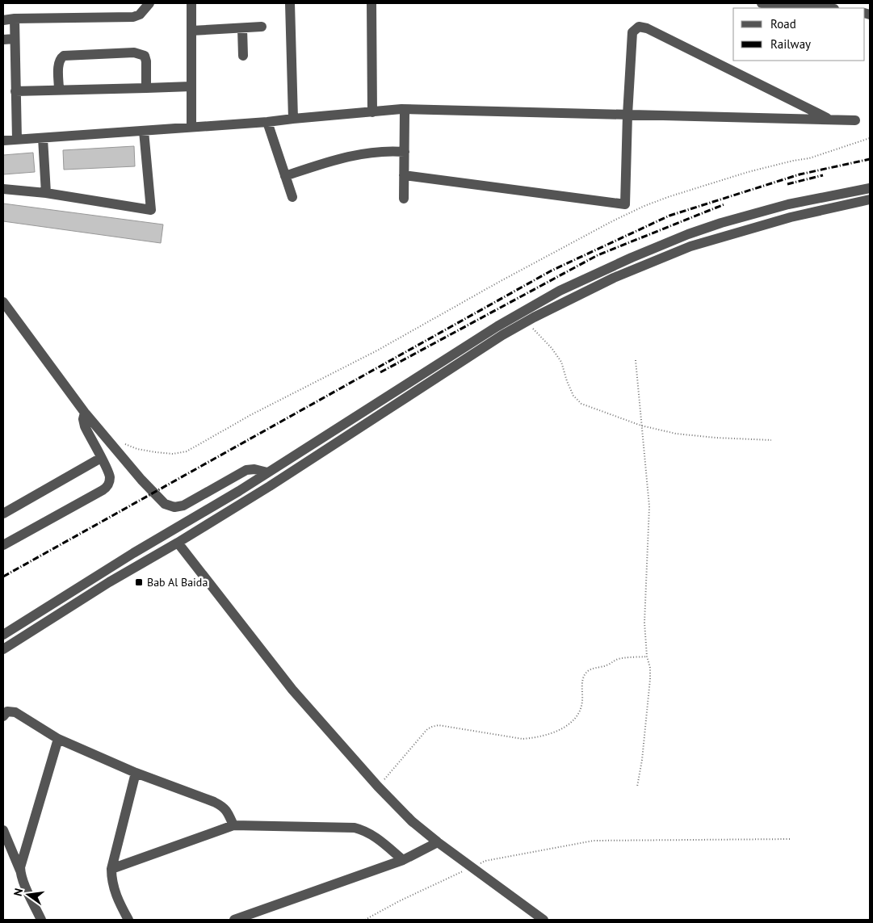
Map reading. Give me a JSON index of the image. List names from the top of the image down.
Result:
{
  "places": {
    "transit": ["Bab Al Baida"]
  },
  "legend": ["Road", "Railway"],
  "north": "left"
}
